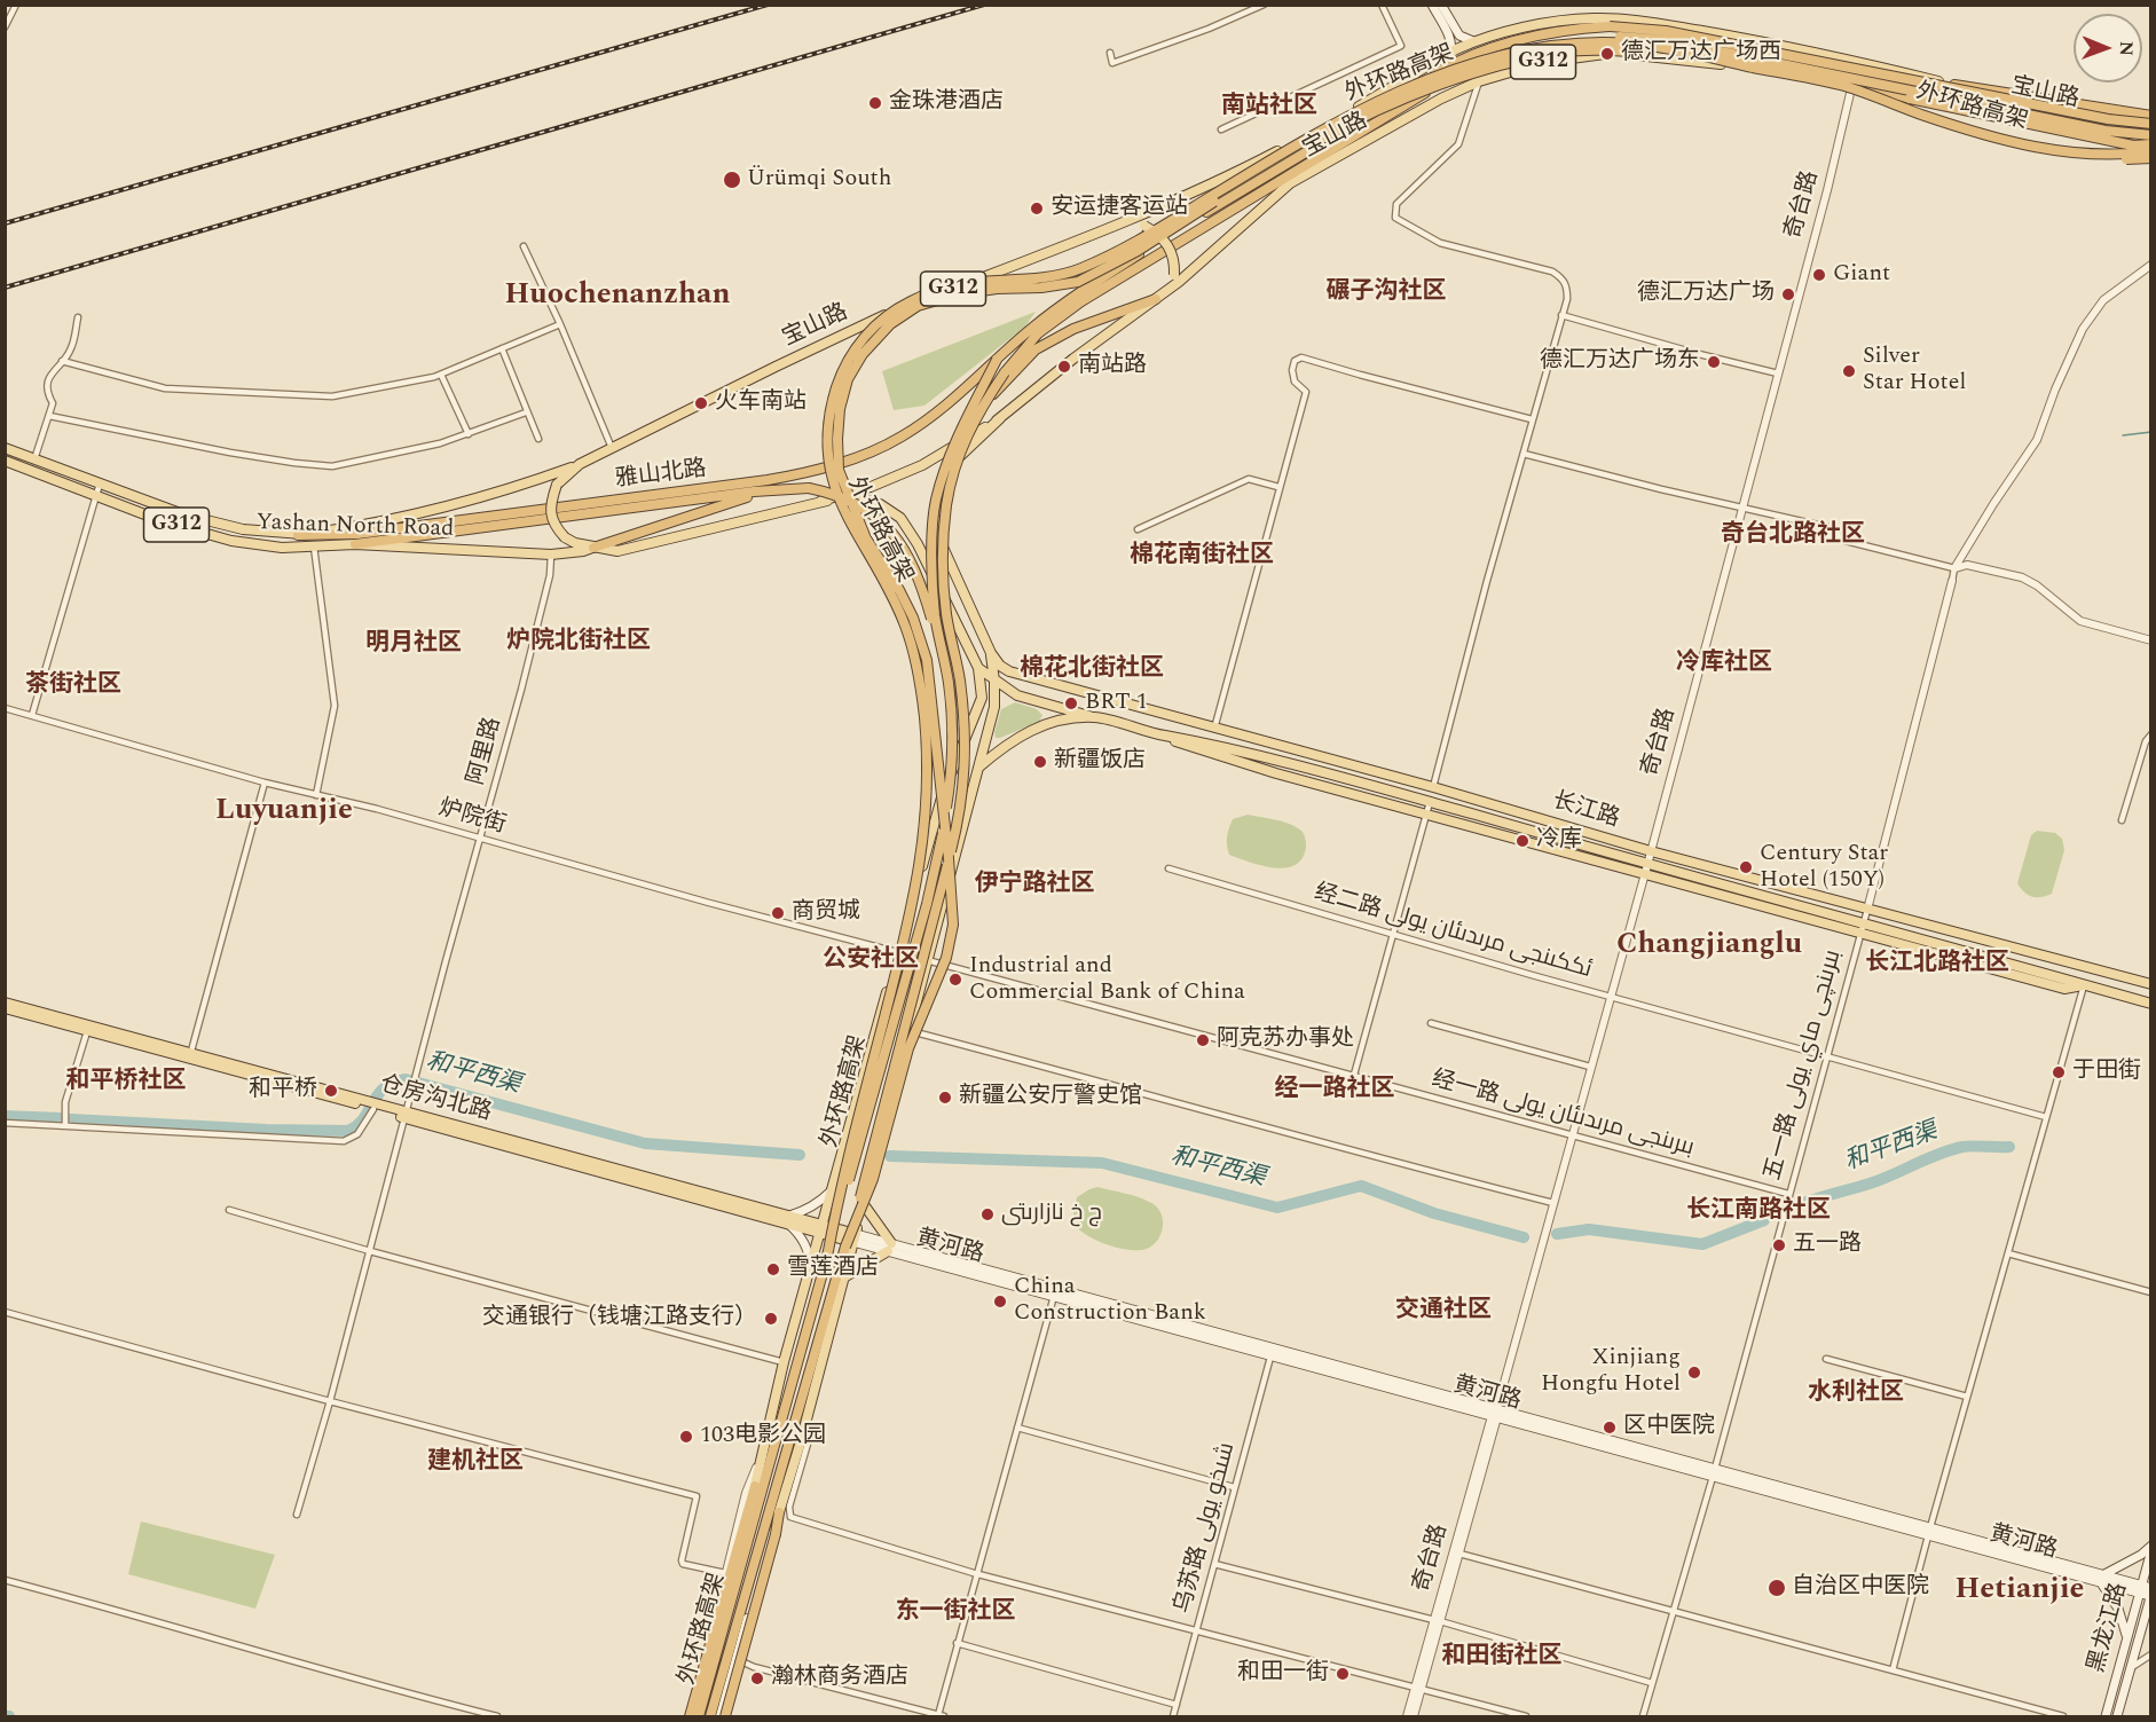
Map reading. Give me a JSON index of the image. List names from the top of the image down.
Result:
{
  "streets": {
    "highway": ["外环路高架", "雅山北路"],
    "main road": [
      "G312",
      "宝山路",
      "Yashan North Road",
      "长江路",
      "仓房沟北路",
      "黄河路",
      "黑龙江路"
    ],
    "street": [
      "奇台路",
      "阿里路",
      "炉院街",
      "经二路 ئككىنجى مرىدىئان يولى",
      "五一路 بىرىنچى ماي يولى",
      "经一路 بىرىنجى مرىدىئان يولى",
      "乌苏路 شىخو يولى"
    ]
  },
  "crossings": [
    ["G312", "宝山路"],
    ["G312", "Yashan North Road"],
    ["外环路高架", "宝山路"],
    ["外环路高架", "仓房沟北路"],
    ["外环路高架", "黄河路"],
    ["宝山路", "奇台路"],
    ["奇台路", "长江路"],
    ["奇台路", "经二路 ئككىنجى مرىدىئان يولى"],
    ["奇台路", "经一路 بىرىنجى مرىدىئان يولى"],
    ["奇台路", "黄河路"],
    ["雅山北路", "Yashan North Road"],
    ["Yashan North Road", "阿里路"],
    ["阿里路", "炉院街"],
    ["阿里路", "仓房沟北路"],
    ["长江路", "五一路 بىرىنچى ماي يولى"],
    ["炉院街", "经一路 بىرىنجى مرىدىئان يولى"],
    ["经二路 ئككىنجى مرىدىئان يولى", "五一路 بىرىنچى ماي يولى"],
    ["五一路 بىرىنچى ماي يولى", "经一路 بىرىنجى مرىدىئان يولى"],
    ["五一路 بىرىنچى ماي يولى", "黄河路"],
    ["仓房沟北路", "黄河路"],
    ["黄河路", "乌苏路 شىخو يولى"],
    ["黄河路", "黑龙江路"]
  ],
  "districts": [
    "南站社区",
    "碾子沟社区",
    "Huochenanzhan",
    "奇台北路社区",
    "棉花南街社区",
    "炉院北街社区",
    "明月社区",
    "冷库社区",
    "棉花北街社区",
    "茶街社区",
    "Luyuanjie",
    "伊宁路社区",
    "Changjianglu",
    "公安社区",
    "长江北路社区",
    "和平桥社区",
    "经一路社区",
    "长江南路社区",
    "交通社区",
    "水利社区",
    "建机社区",
    "Hetianjie",
    "东一街社区",
    "和田街社区"
  ],
  "water": ["和平西渠"],
  "places": [
    "德汇万达广场西",
    "金珠港酒店",
    "Ürümqi South",
    "安运捷客运站",
    "Giant",
    "德汇万达广场",
    "德汇万达广场东",
    "南站路",
    "Silver Star Hotel",
    "火车南站",
    "BRT 1",
    "新疆饭店",
    "冷库",
    "Century Star Hotel (150Y)",
    "商贸城",
    "Industrial and Commercial Bank of China",
    "阿克苏办事处",
    "于田街",
    "和平桥",
    "新疆公安厅警史馆",
    "ج خ نازارىتى",
    "五一路",
    "雪莲酒店",
    "China Construction Bank",
    "交通银行（钱塘江路支行）",
    "Xinjiang Hongfu Hotel",
    "区中医院",
    "103电影公园",
    "自治区中医院",
    "和田一街",
    "瀚林商务酒店"
  ],
  "north": "right"
}
